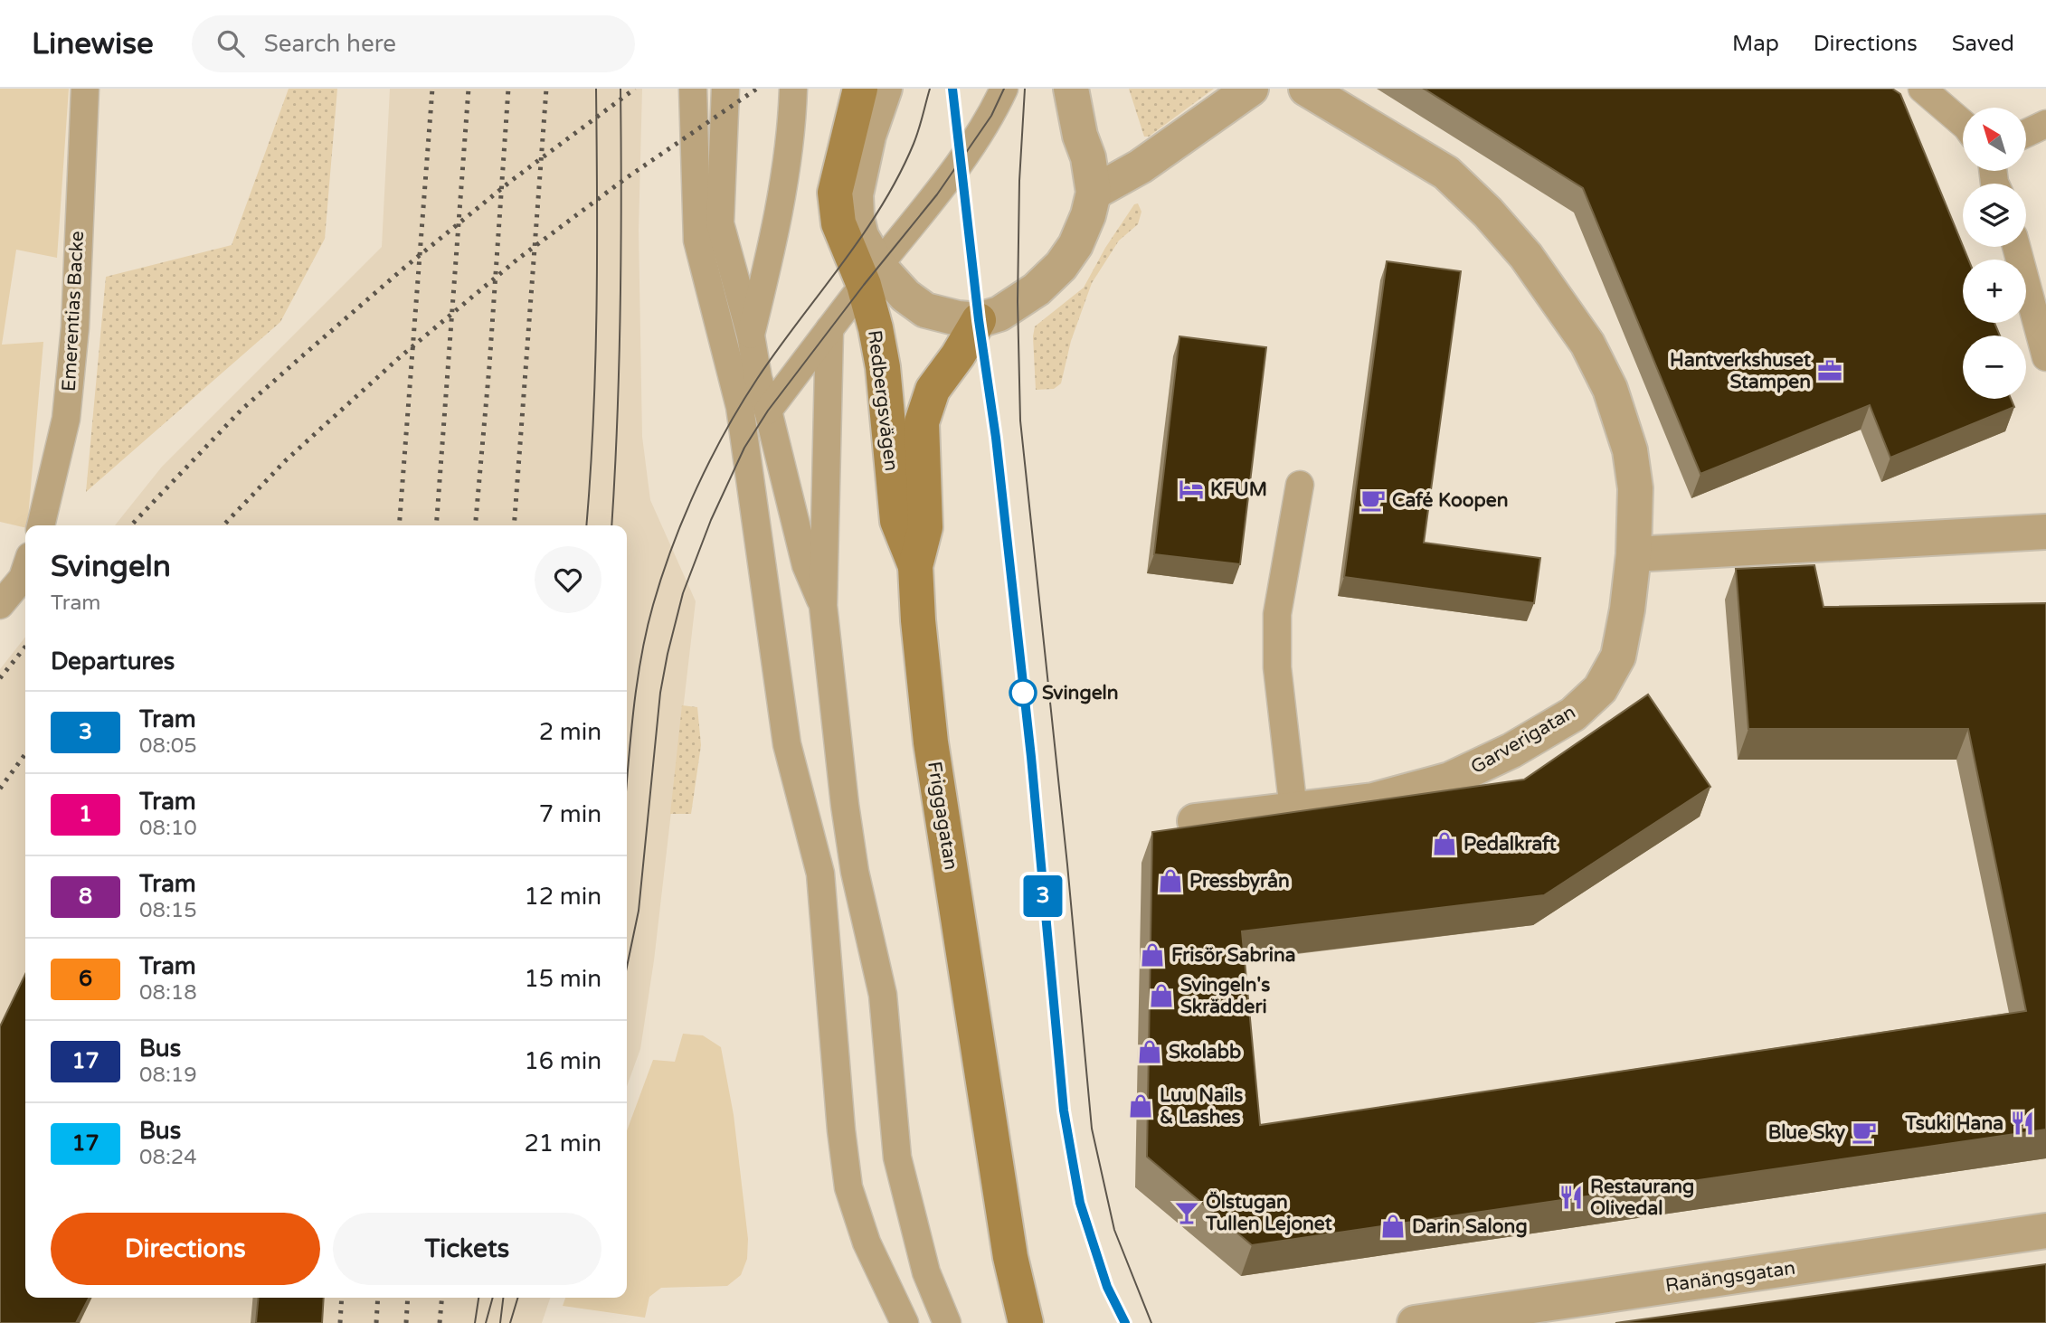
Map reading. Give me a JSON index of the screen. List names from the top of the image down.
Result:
{
  "streets": {
    "main road": ["Redbergsvägen", "Friggagatan"],
    "street": ["Garverigatan", "Ranängsgatan"],
    "lane": ["Emerentias Backe"]
  },
  "crossings": [
    ["Redbergsvägen", "Friggagatan"]
  ],
  "places": {
    "office": ["Hantverkshuset Stampen"],
    "hotel": ["KFUM"],
    "cafe": ["Café Koopen", "Blue Sky"],
    "other": ["Svingeln"],
    "shop": [
      "Pedalkraft",
      "Pressbyrån",
      "Frisör Sabrina",
      "Svingeln's Skrädderi",
      "Skolabb",
      "Luu Nails & Lashes",
      "Darin Salong"
    ],
    "restaurant": ["Tsuki Hana", "Restaurang Olivedal"],
    "bar": ["Ölstugan Tullen Lejonet"]
  },
  "lines": ["tram line 3"],
  "north": "top left",
  "page": {
    "header": "Linewise",
    "search": "Search here",
    "nav": ["Map", "Directions", "Saved"],
    "on_map": "3",
    "map_buttons": ["+", "−"],
    "heading": [
      ["Svingeln", "Tram"],
      "Departures"
    ],
    "list": [
      {
        "mark": "3",
        "name": "Tram",
        "note": "08:05",
        "value": "2 min"
      },
      {
        "mark": "1",
        "name": "Tram",
        "note": "08:10",
        "value": "7 min"
      },
      {
        "mark": "8",
        "name": "Tram",
        "note": "08:15",
        "value": "12 min"
      },
      {
        "mark": "6",
        "name": "Tram",
        "note": "08:18",
        "value": "15 min"
      },
      {
        "mark": "17",
        "name": "Bus",
        "note": "08:19",
        "value": "16 min"
      },
      {
        "mark": "17",
        "name": "Bus",
        "note": "08:24",
        "value": "21 min"
      }
    ],
    "buttons": ["Directions", "Tickets"]
  }
}
